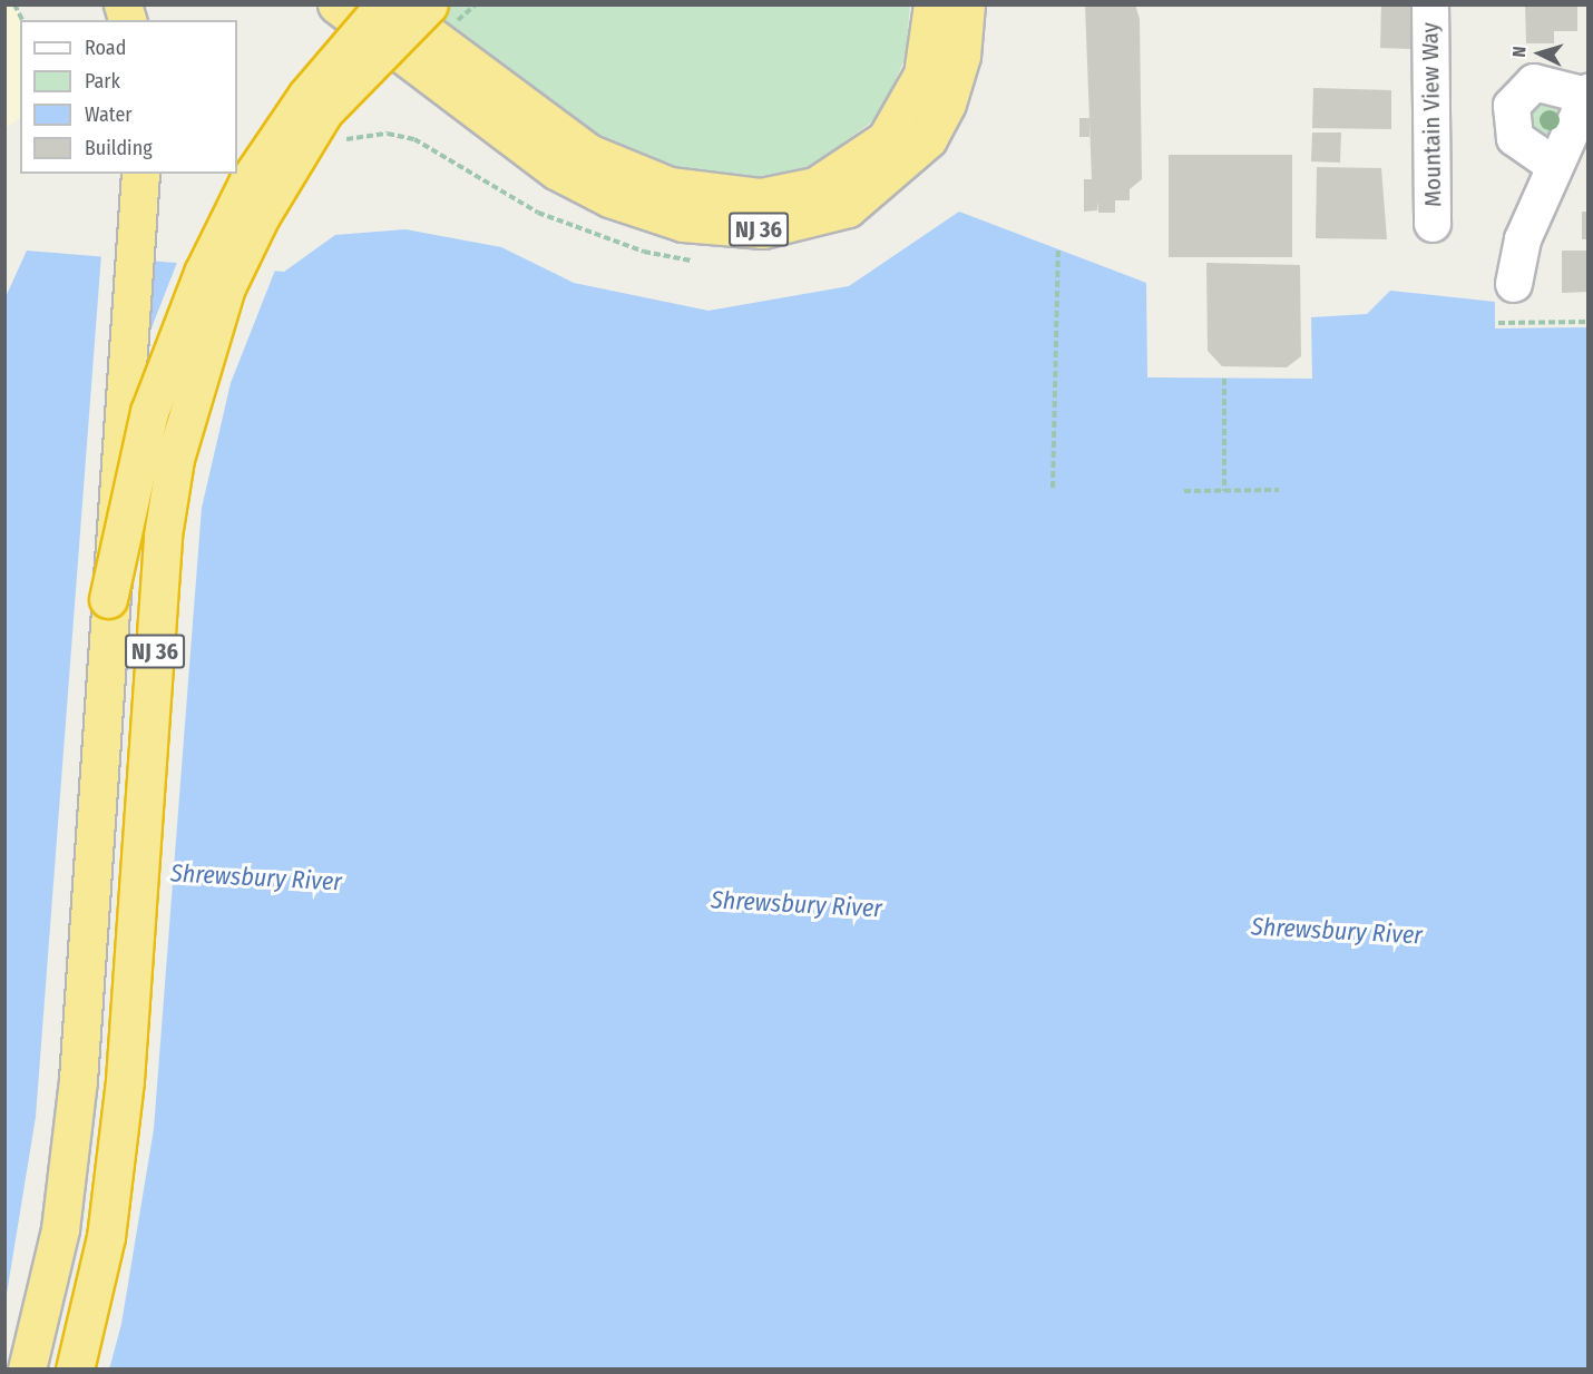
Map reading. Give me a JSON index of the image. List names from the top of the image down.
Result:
{
  "streets": {
    "highway": ["NJ 36"],
    "street": ["Mountain View Way"]
  },
  "water": ["Shrewsbury River"],
  "legend": [
    "Road",
    "Park",
    "Water",
    "Building"
  ],
  "north": "left"
}
